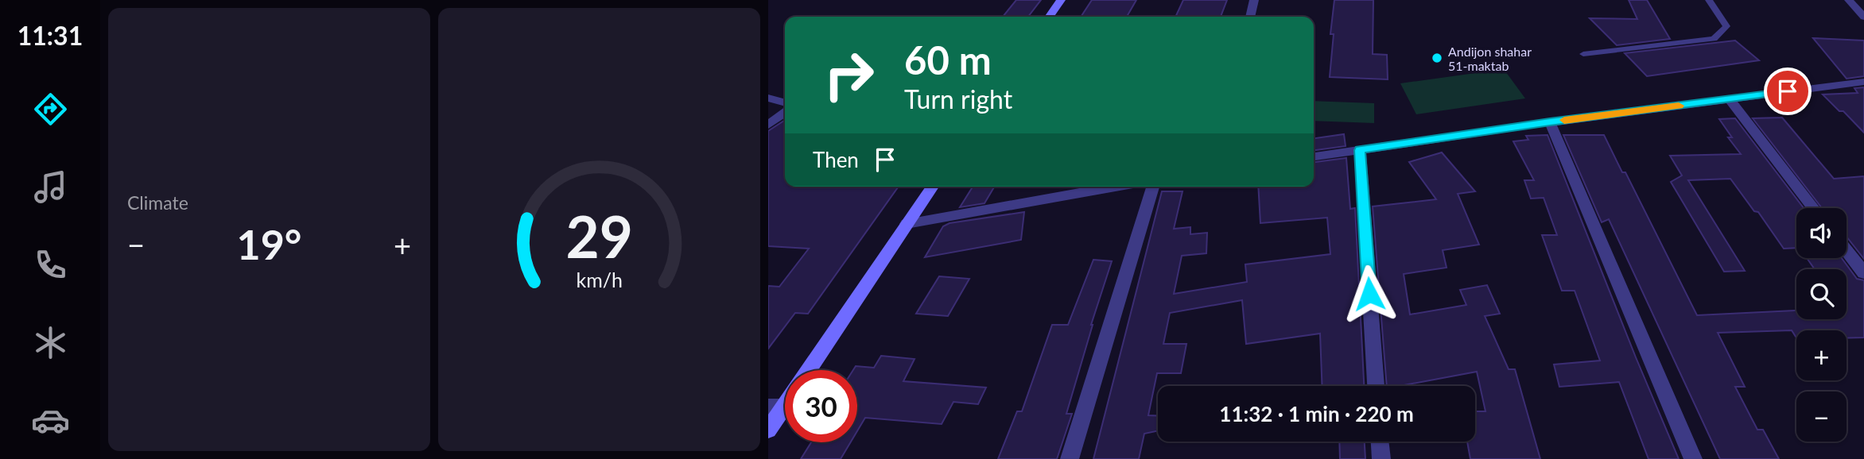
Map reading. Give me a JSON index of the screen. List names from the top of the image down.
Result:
{
  "places": ["Andijon shahar 51-maktab"],
  "page": {
    "tabs": "11:31",
    "tile": "Climate",
    "turn": ["60 m", "Turn right"],
    "then": "Then",
    "map_buttons": ["+", "−"],
    "heat": ["−", "19°", "+"],
    "limit": "30",
    "trip": "11:32 · 1 min · 220 m",
    "gauge": ["29", "km/h"]
  }
}
